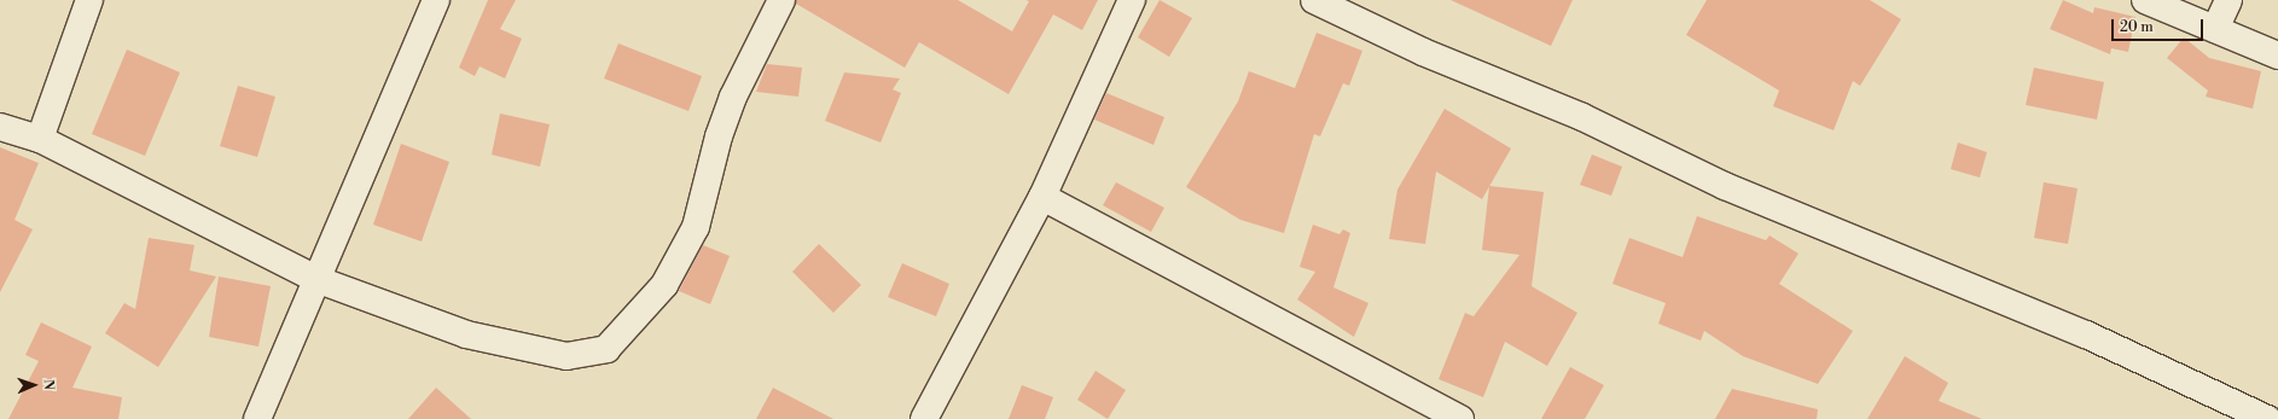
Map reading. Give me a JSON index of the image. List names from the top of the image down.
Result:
{
  "scale_bar": "20 m",
  "north": "right"
}
